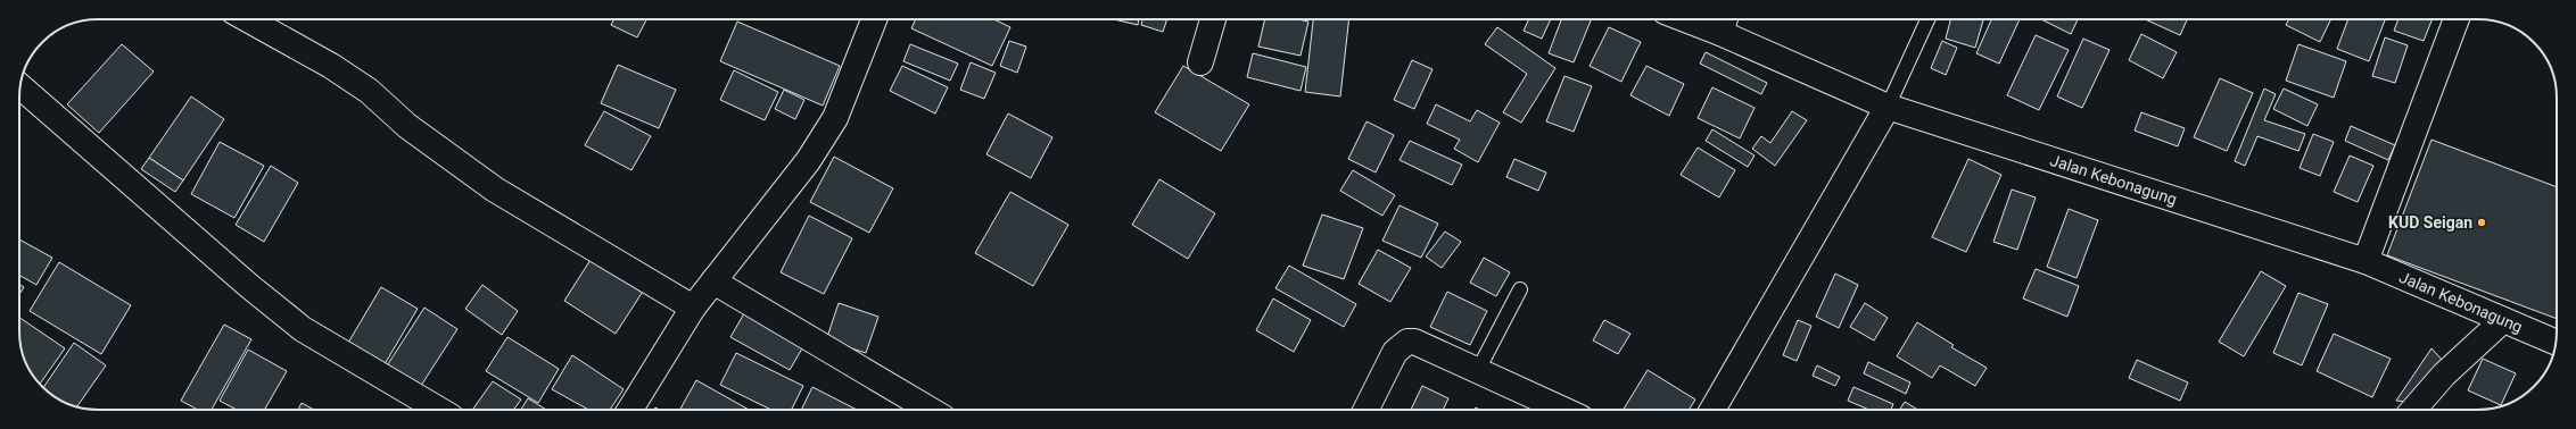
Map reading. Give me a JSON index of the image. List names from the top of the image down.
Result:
{
  "streets": {
    "street": ["Jalan Kebonagung"]
  },
  "places": ["KUD Seigan"]
}
